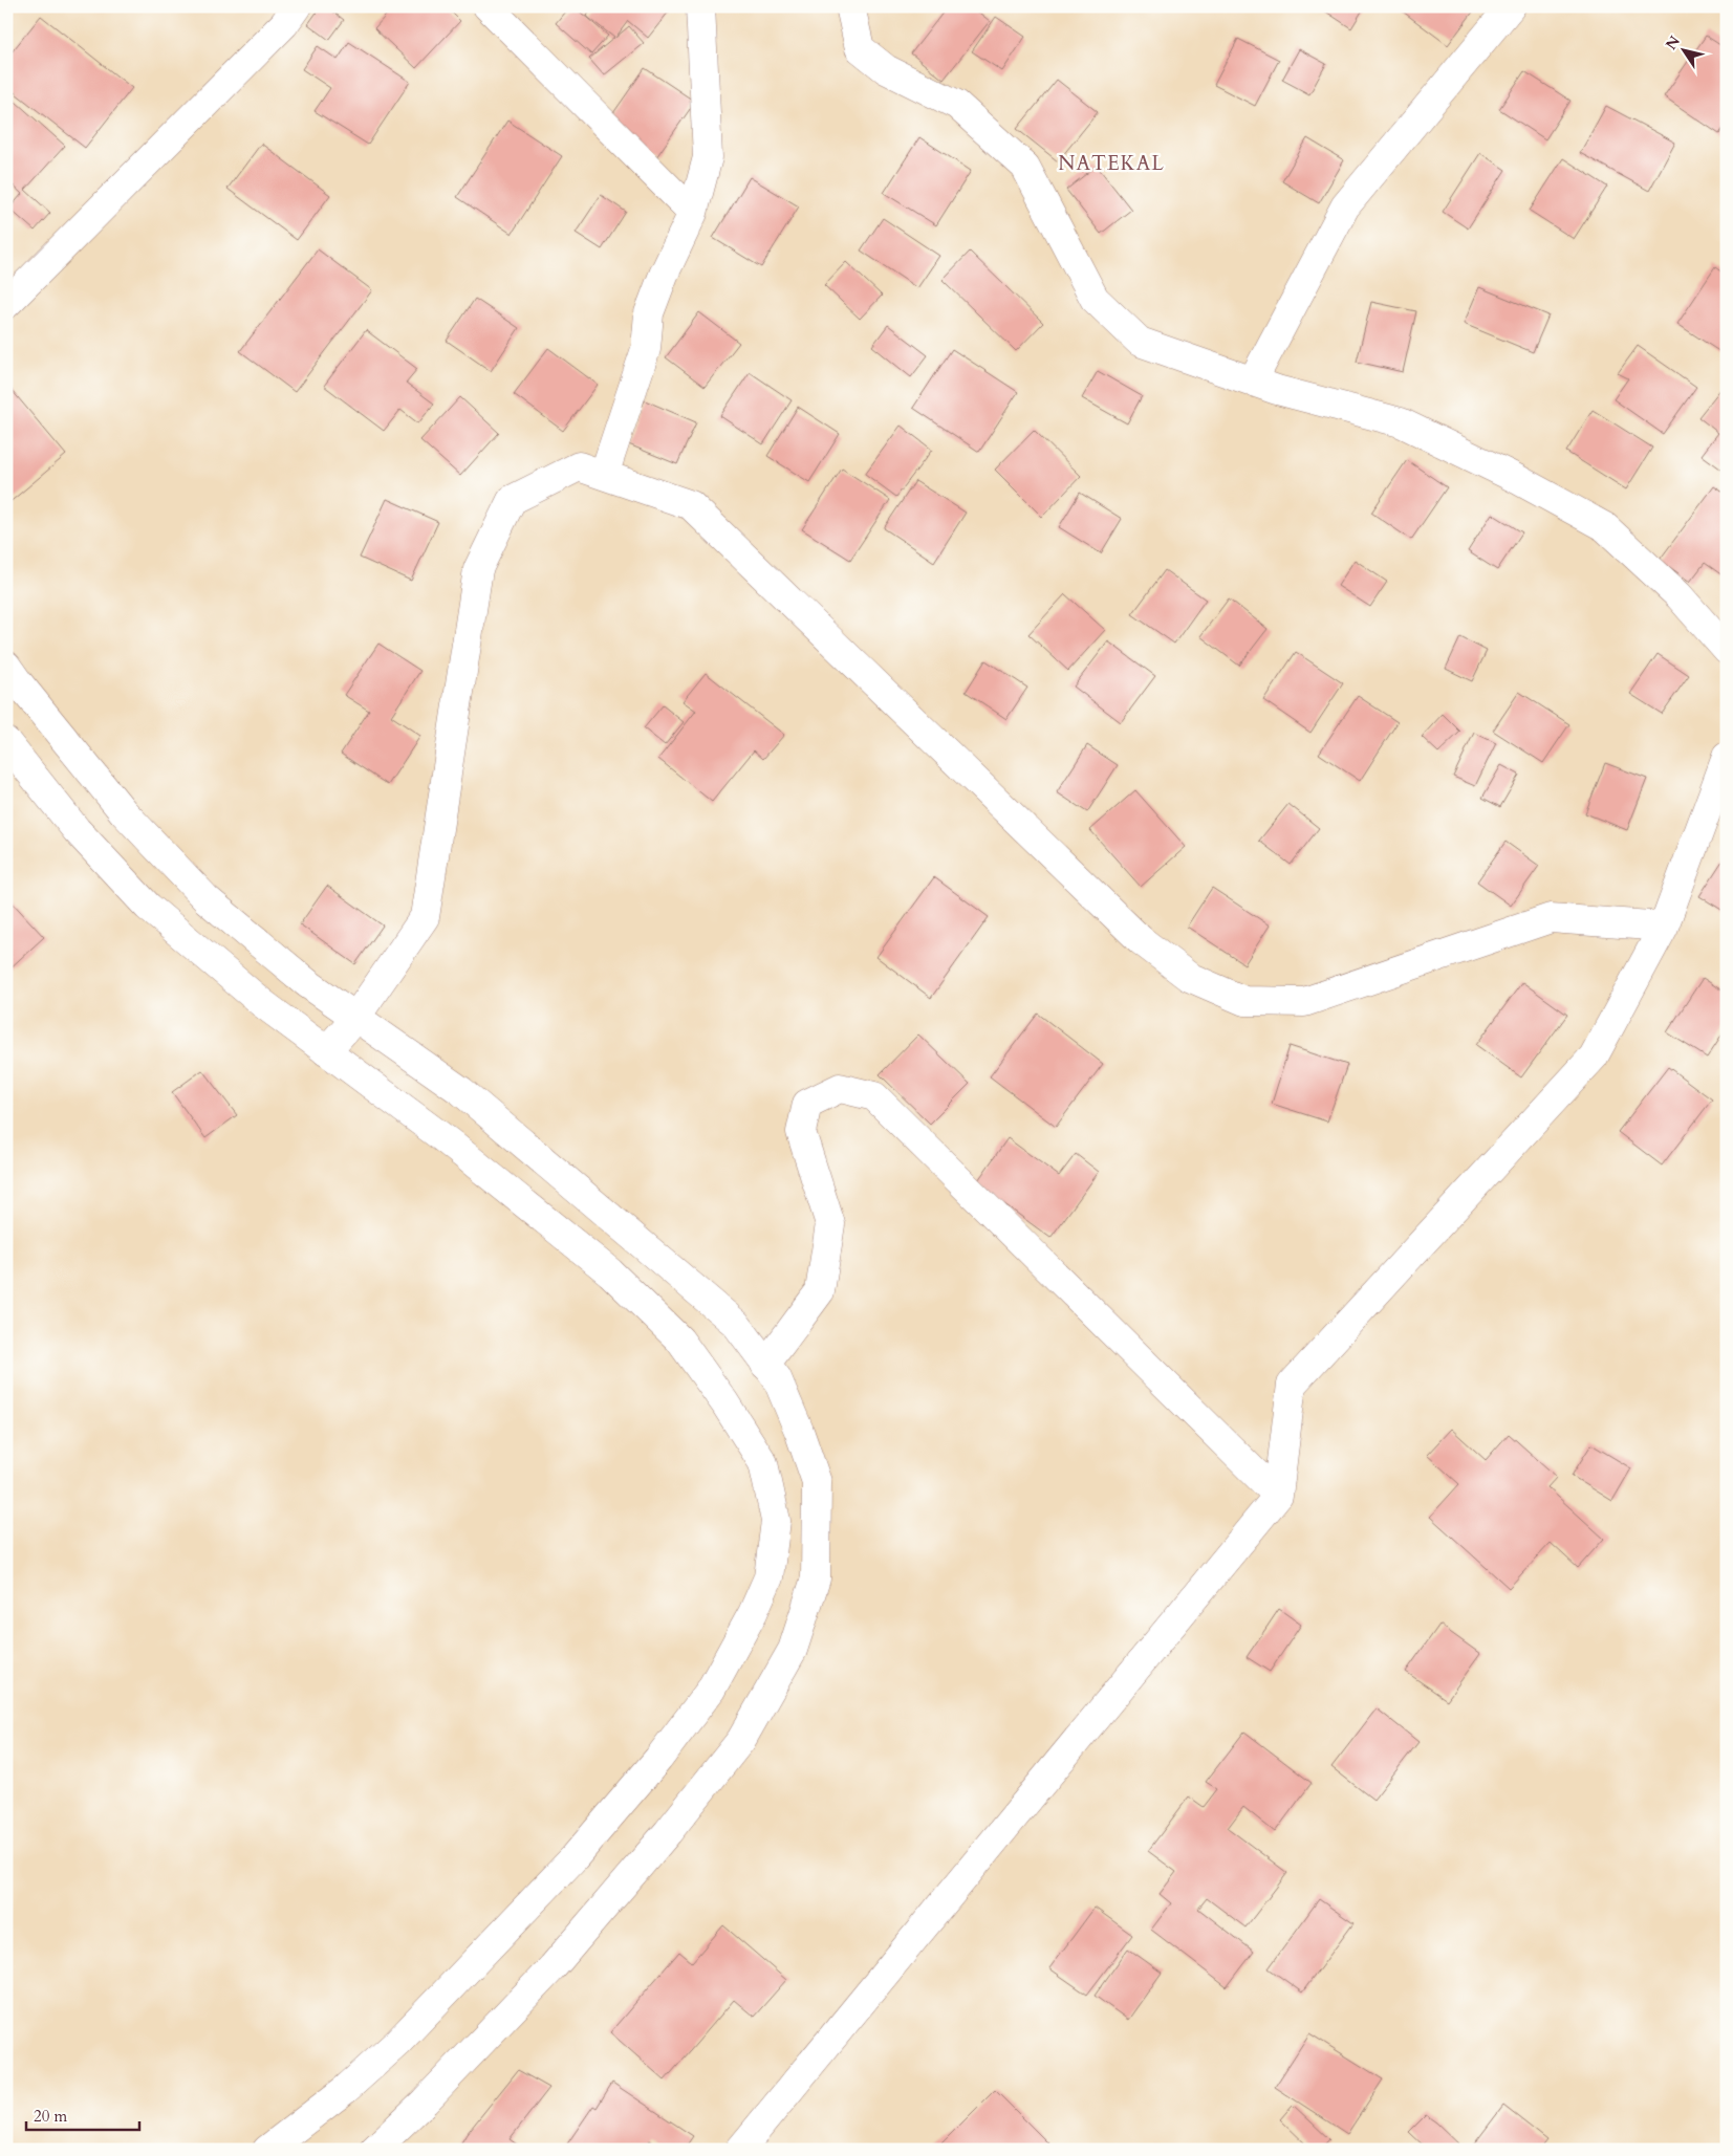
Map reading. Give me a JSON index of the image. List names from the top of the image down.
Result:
{
  "districts": ["NATEKAL"],
  "scale_bar": "20 m",
  "north": "top left"
}
